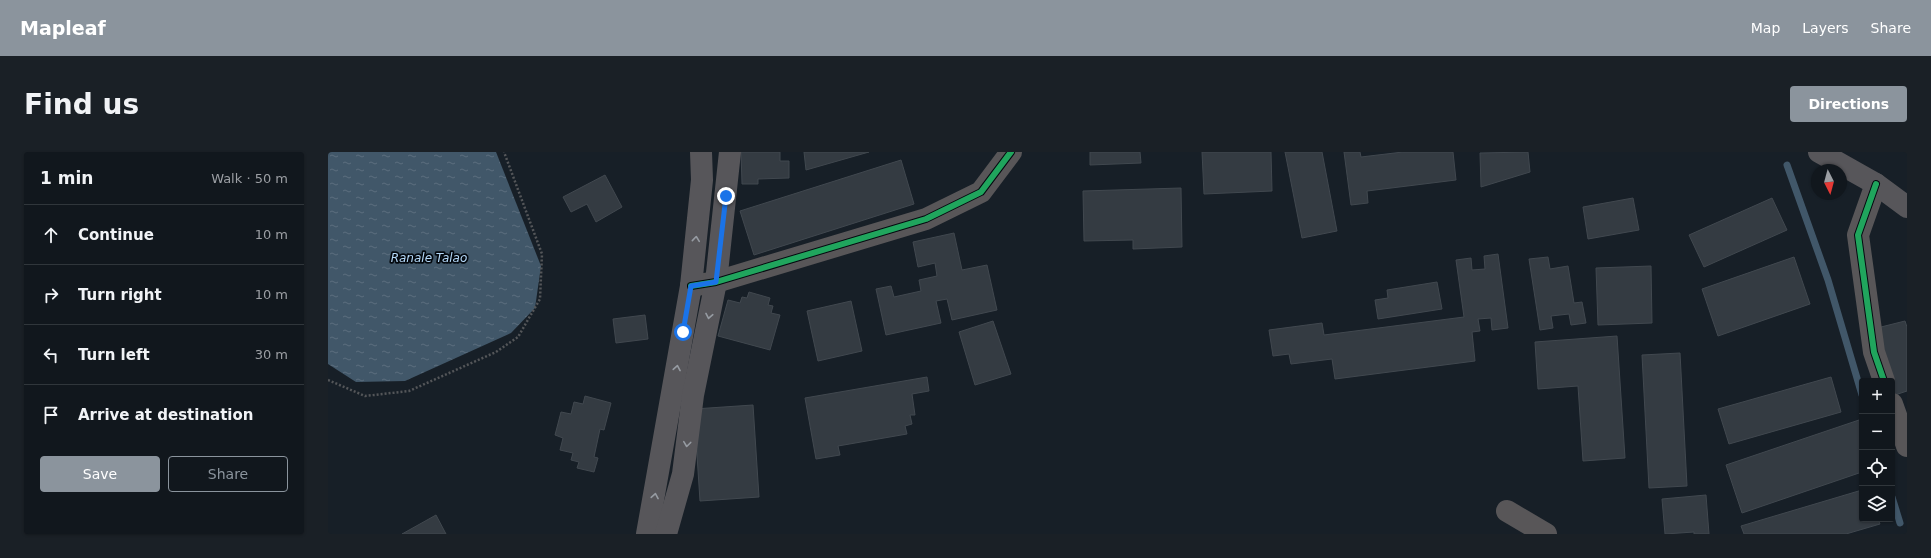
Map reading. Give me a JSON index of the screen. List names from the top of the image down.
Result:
{
  "water": ["Ranale Talao"],
  "north": "bottom",
  "page": {
    "header": "Mapleaf",
    "nav": ["Map", "Layers", "Share"],
    "buttons": [
      "Directions",
      ["Save", "Share"]
    ],
    "title": "Find us",
    "heading": ["1 min", "Walk · 50 m"],
    "list": [
      ["Continue", "10 m"],
      ["Turn right", "10 m"],
      ["Turn left", "30 m"],
      "Arrive at destination"
    ],
    "map_buttons": ["+", "−"]
  }
}
